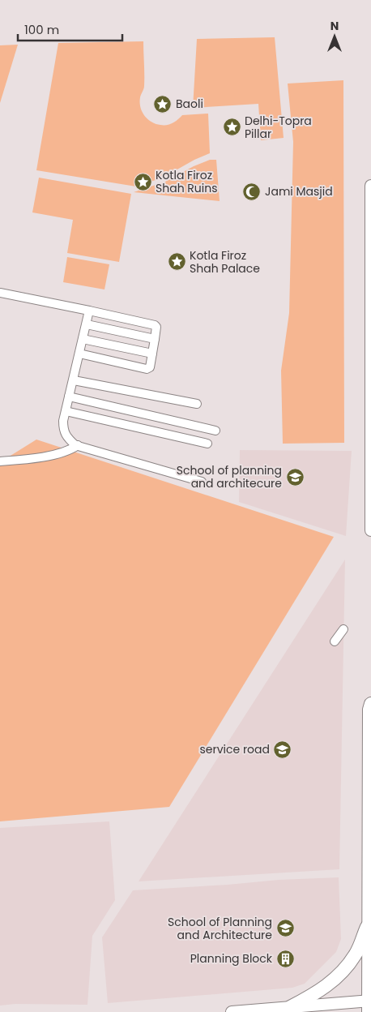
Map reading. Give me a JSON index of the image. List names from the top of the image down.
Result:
{
  "places": {
    "place": [
      "Baoli",
      "Delhi-Topra Pillar",
      "Kotla Firoz Shah Ruins",
      "Kotla Firoz Shah Palace"
    ],
    "mosque": ["Jami Masjid"],
    "school or university": ["School of planning and architecure", "service road", "School of Planning and Architecture"],
    "building": ["Planning Block"]
  },
  "scale_bar": "100 m",
  "north": "top"
}
